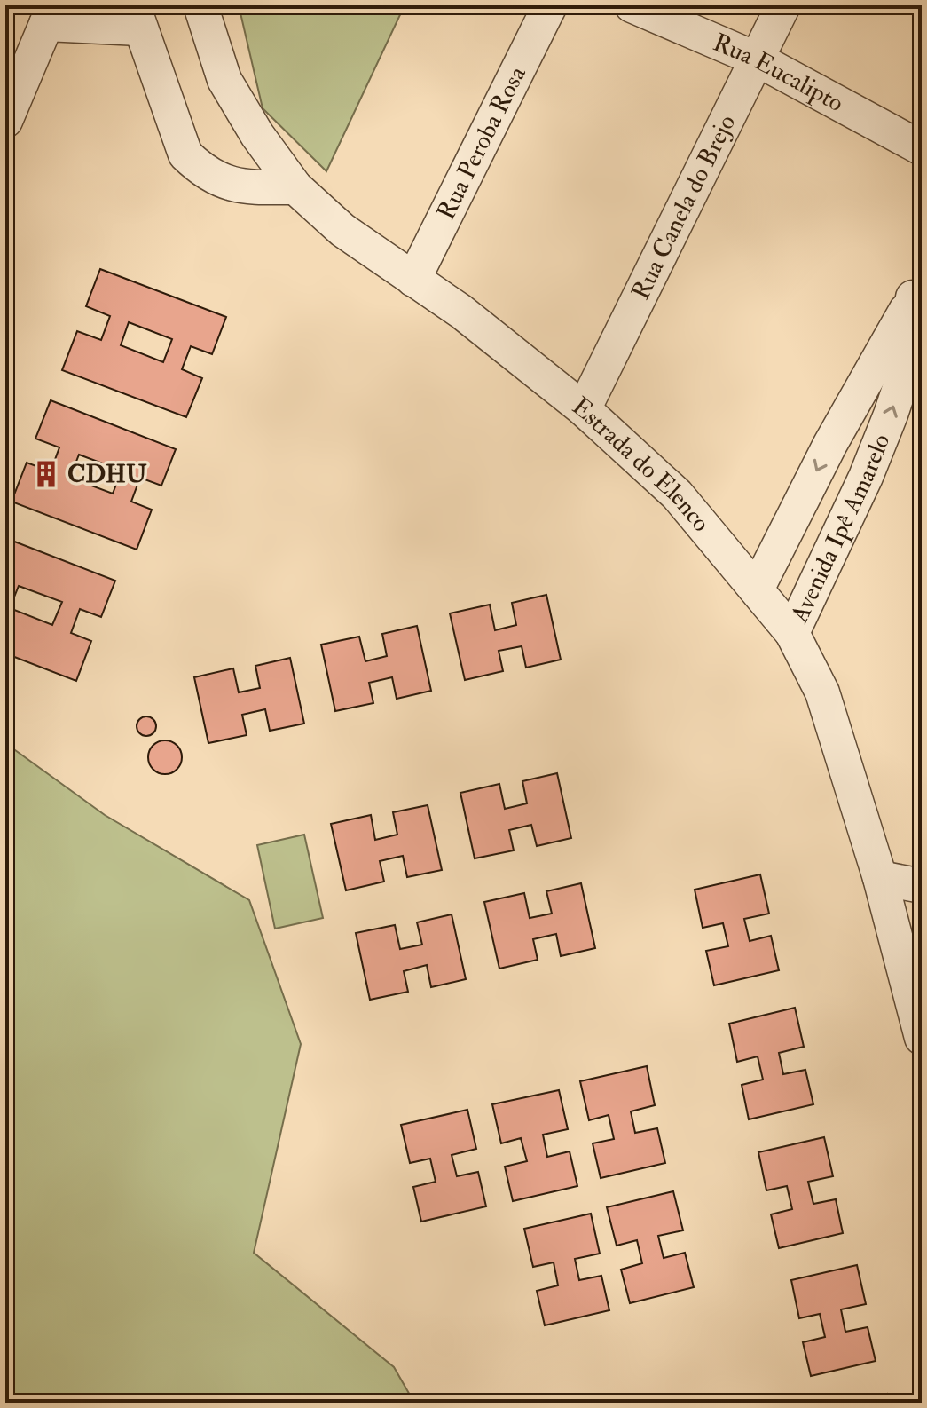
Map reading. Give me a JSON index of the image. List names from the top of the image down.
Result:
{
  "streets": {
    "street": [
      "Rua Eucalipto",
      "Rua Peroba Rosa",
      "Rua Canela do Brejo",
      "Estrada do Elenco",
      "Avenida Ipê Amarelo"
    ]
  },
  "crossings": [
    ["Rua Eucalipto", "Rua Canela do Brejo"],
    ["Rua Peroba Rosa", "Estrada do Elenco"],
    ["Rua Canela do Brejo", "Estrada do Elenco"],
    ["Estrada do Elenco", "Avenida Ipê Amarelo"]
  ],
  "places": {
    "building": ["CDHU"]
  }
}
